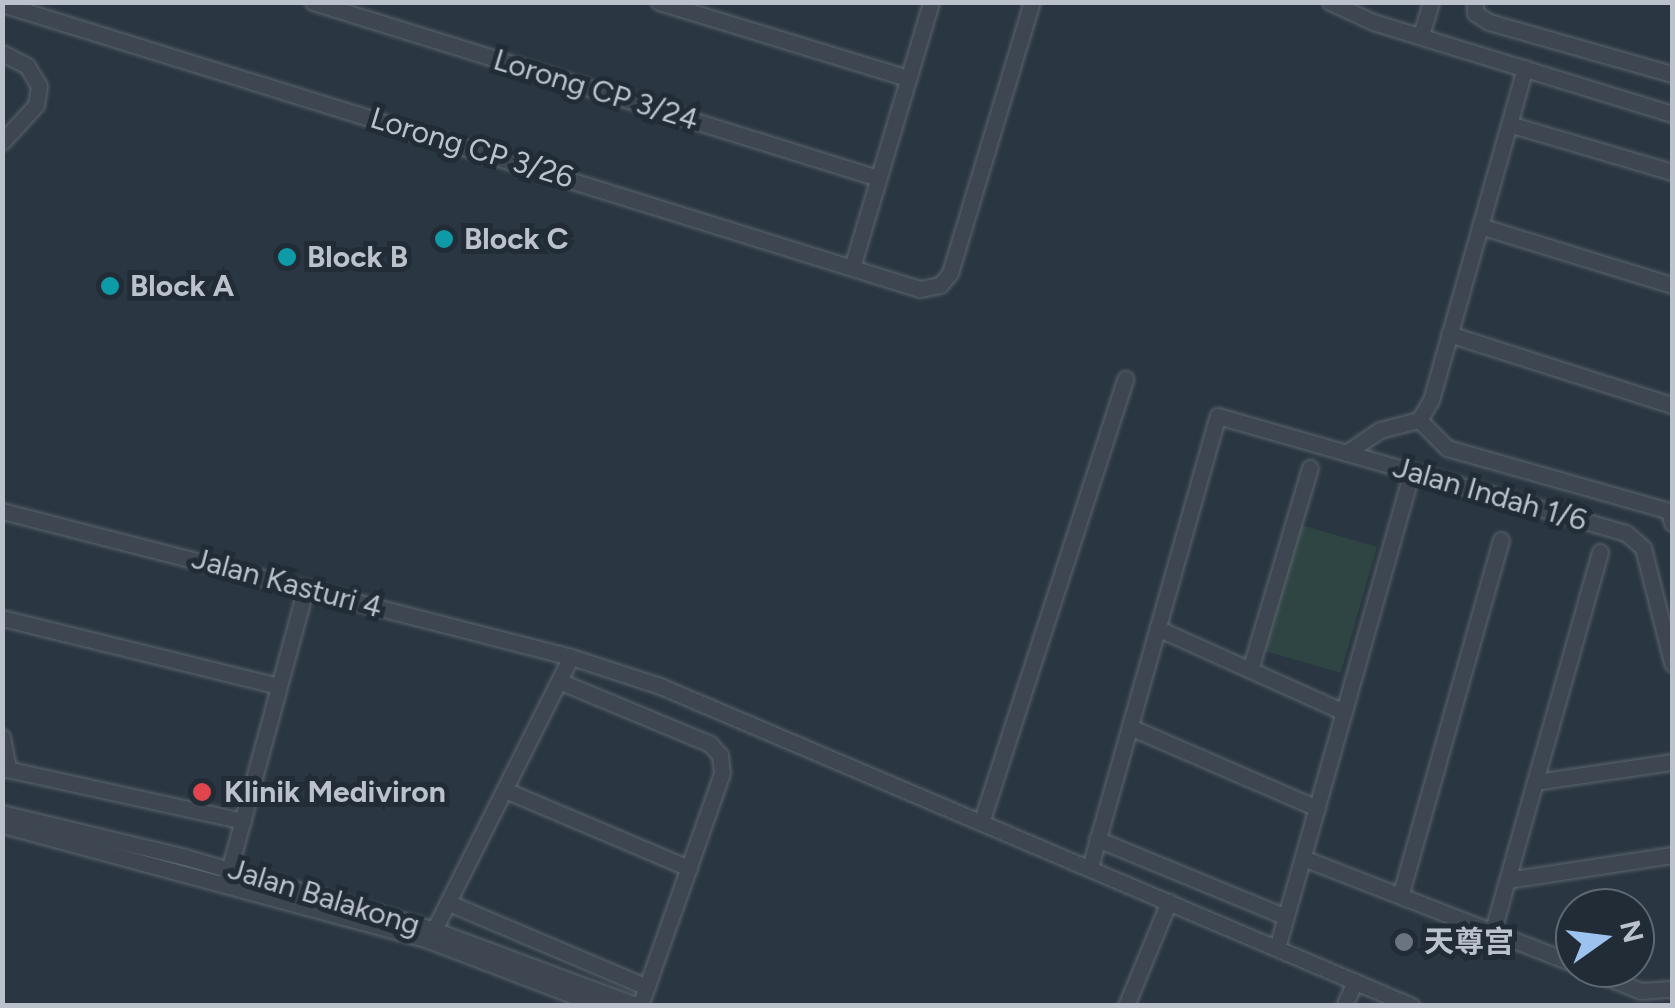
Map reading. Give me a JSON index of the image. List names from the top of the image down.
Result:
{
  "streets": {
    "street": [
      "Lorong CP 3/24",
      "Lorong CP 3/26",
      "Jalan Indah 1/6",
      "Jalan Kasturi 4",
      "Jalan Balakong"
    ]
  },
  "places": [
    "Block C",
    "Block B",
    "Block A",
    "Klinik Mediviron",
    "天尊宫"
  ],
  "north": "right"
}
